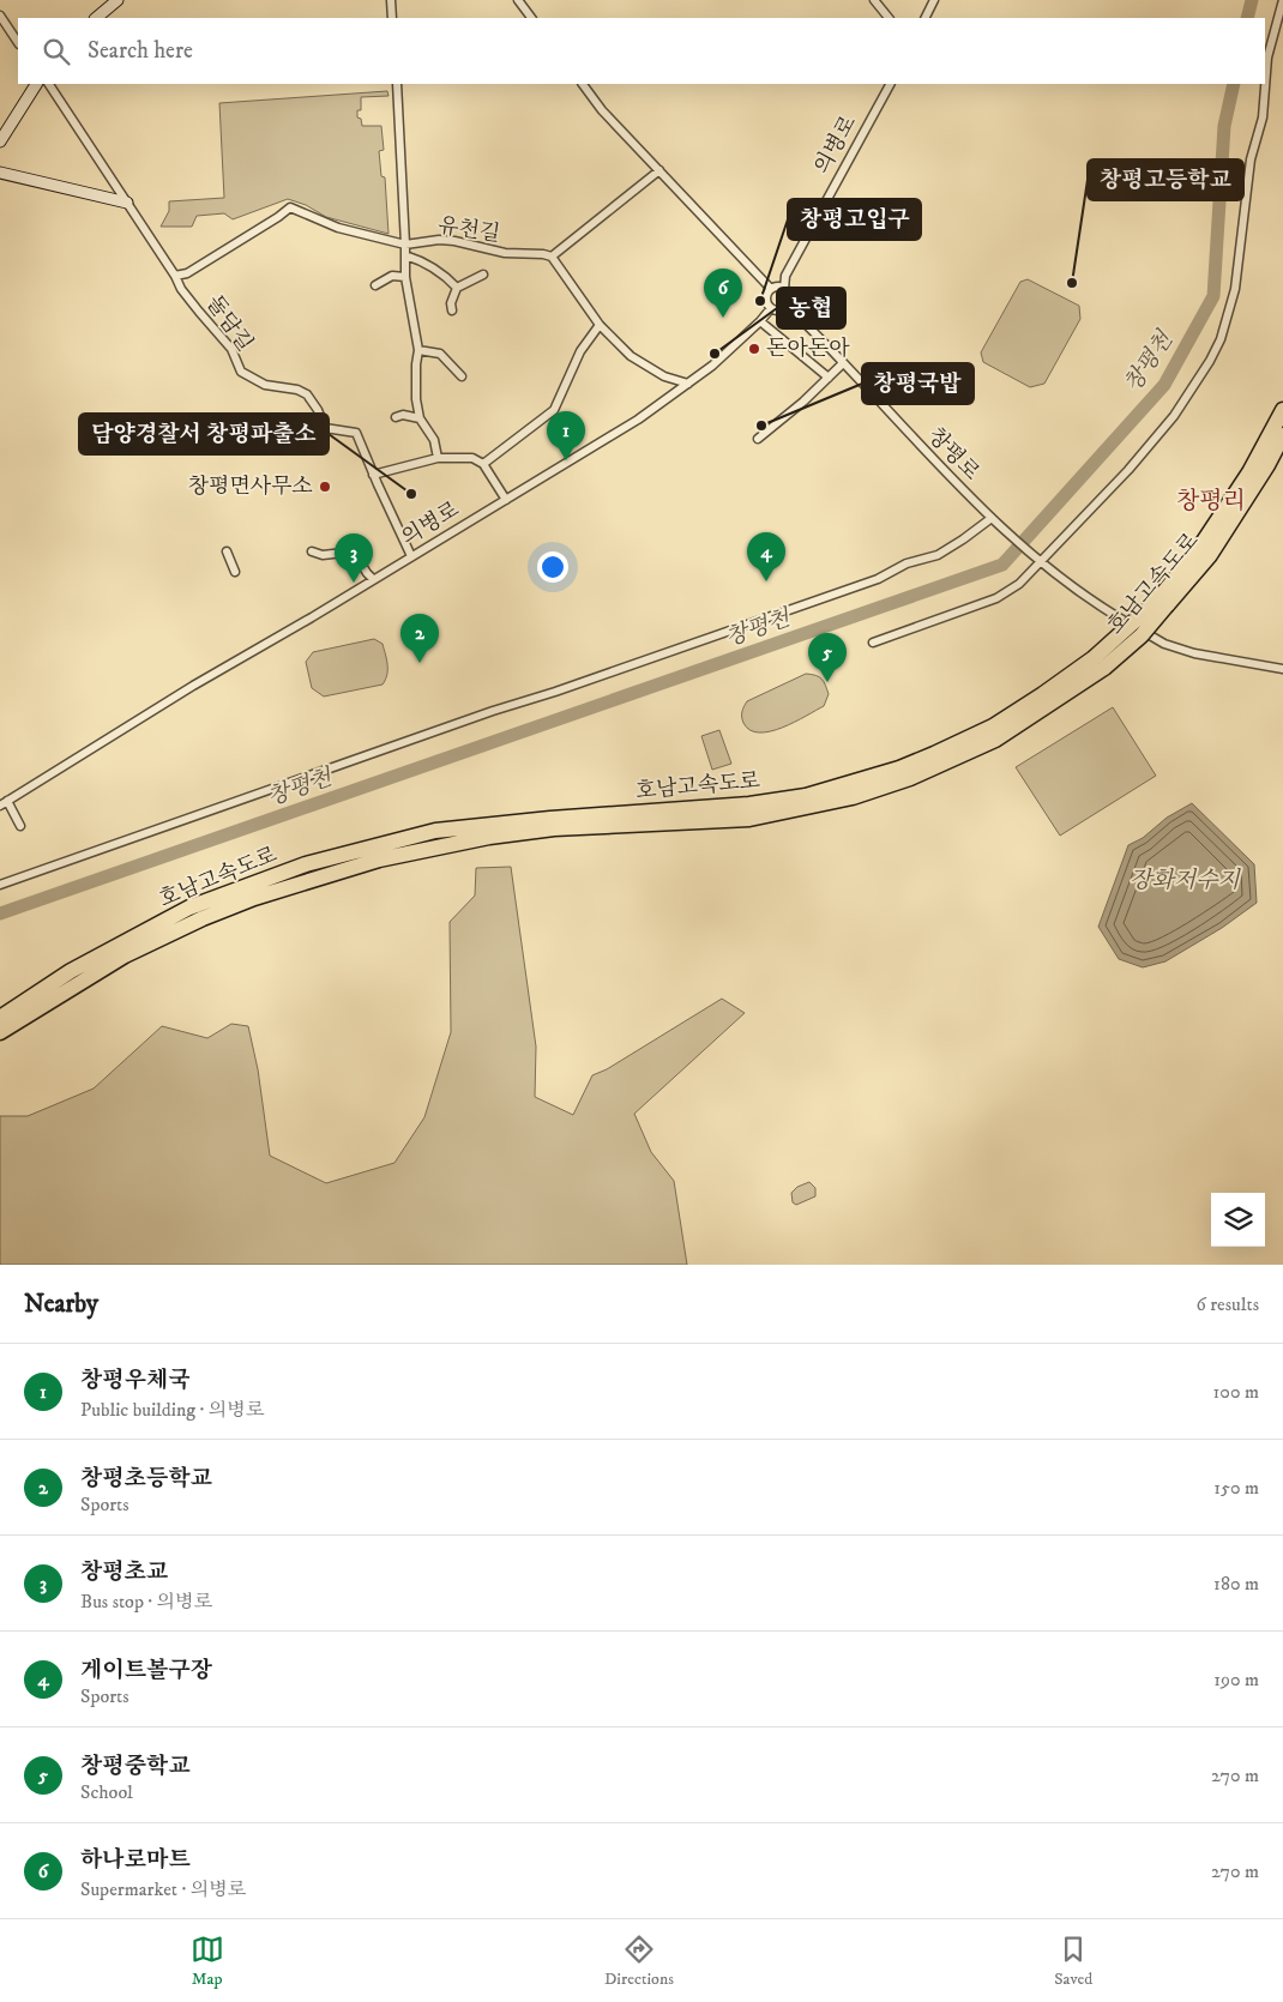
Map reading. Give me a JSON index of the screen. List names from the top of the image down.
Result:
{
  "streets": {
    "highway": ["호남고속도로"],
    "street": [
      "의병로",
      "유천길",
      "돌담길",
      "창평로"
    ]
  },
  "crossings": [
    ["의병로", "돌담길"],
    ["의병로", "창평로"]
  ],
  "districts": ["창평리"],
  "water": ["창평천", "장화저수지"],
  "places": [
    "창평고등학교",
    "창평고입구",
    "돈아돈아",
    "농협",
    "창평국밥",
    "창평면사무소",
    "담양경찰서 창평파출소"
  ],
  "page": {
    "search": "Search here",
    "pins": [
      "6",
      "1",
      "4",
      "3",
      "2",
      "5"
    ],
    "heading": ["Nearby", "6 results"],
    "list": [
      {
        "mark": "1",
        "name": "창평우체국",
        "note": "Public building · 의병로",
        "value": "100 m"
      },
      {
        "mark": "2",
        "name": "창평초등학교",
        "note": "Sports",
        "value": "150 m"
      },
      {
        "mark": "3",
        "name": "창평초교",
        "note": "Bus stop · 의병로",
        "value": "180 m"
      },
      {
        "mark": "4",
        "name": "게이트볼구장",
        "note": "Sports",
        "value": "190 m"
      },
      {
        "mark": "5",
        "name": "창평중학교",
        "note": "School",
        "value": "270 m"
      },
      {
        "mark": "6",
        "name": "하나로마트",
        "note": "Supermarket · 의병로",
        "value": "270 m"
      }
    ],
    "nav": ["Map", "Directions", "Saved"]
  }
}
